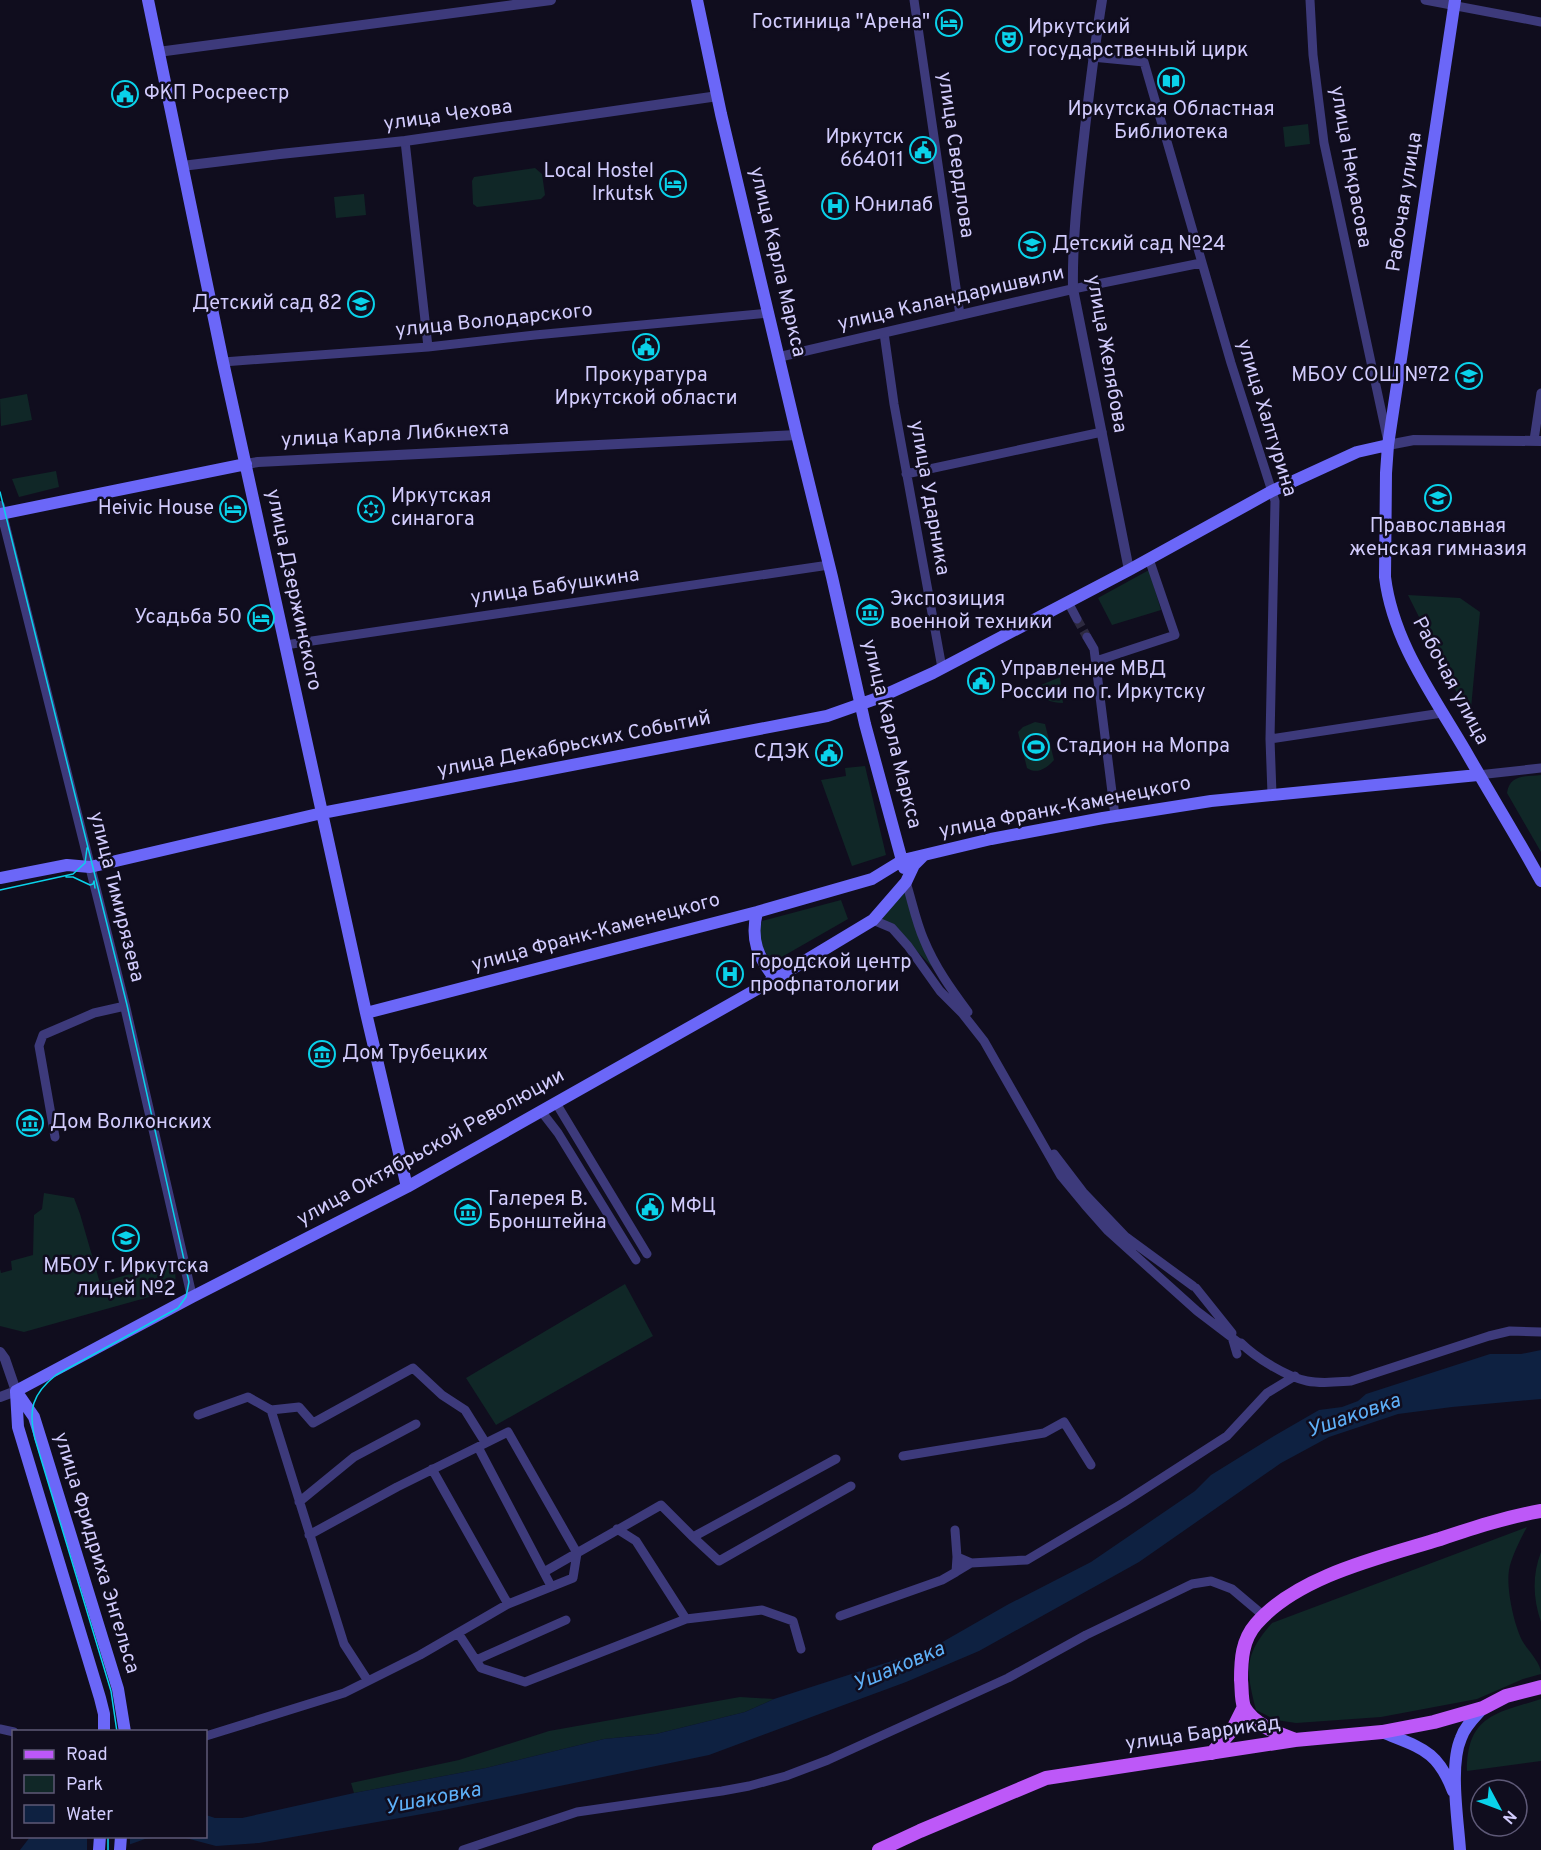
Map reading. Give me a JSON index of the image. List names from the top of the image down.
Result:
{
  "streets": {
    "main road": [
      "Рабочая улица",
      "улица Карла Маркса",
      "улица Карла Либкнехта",
      "улица Дзержинского",
      "улица Декабрьских Событий",
      "улица Франк-Каменецкого",
      "улица Октябрьской Революции",
      "улица Фридриха Энгельса",
      "улица Баррикад"
    ],
    "street": [
      "улица Чехова",
      "улица Свердлова",
      "улица Некрасова",
      "улица Каландаришвили",
      "улица Володарского",
      "улица Желябова",
      "улица Халтурина",
      "улица Ударника",
      "улица Бабушкина",
      "улица Тимирязева"
    ]
  },
  "crossings": [
    ["улица Чехова", "улица Карла Маркса"],
    ["улица Чехова", "улица Дзержинского"],
    ["улица Свердлова", "улица Каландаришвили"],
    ["улица Некрасова", "Рабочая улица"],
    ["Рабочая улица", "улица Франк-Каменецкого"],
    ["улица Карла Маркса", "улица Каландаришвили"],
    ["улица Карла Маркса", "улица Володарского"],
    ["улица Карла Маркса", "улица Карла Либкнехта"],
    ["улица Карла Маркса", "улица Бабушкина"],
    ["улица Карла Маркса", "улица Декабрьских Событий"],
    ["улица Карла Маркса", "улица Франк-Каменецкого"],
    ["улица Карла Маркса", "улица Октябрьской Революции"],
    ["улица Каландаришвили", "улица Желябова"],
    ["улица Каландаришвили", "улица Халтурина"],
    ["улица Каландаришвили", "улица Ударника"],
    ["улица Володарского", "улица Дзержинского"],
    ["улица Желябова", "улица Халтурина"],
    ["улица Желябова", "улица Декабрьских Событий"],
    ["улица Халтурина", "улица Франк-Каменецкого"],
    ["улица Карла Либкнехта", "улица Дзержинского"],
    ["улица Карла Либкнехта", "улица Тимирязева"],
    ["улица Ударника", "улица Декабрьских Событий"],
    ["улица Бабушкина", "улица Дзержинского"],
    ["улица Дзержинского", "улица Декабрьских Событий"],
    ["улица Дзержинского", "улица Франк-Каменецкого"],
    ["улица Дзержинского", "улица Октябрьской Революции"],
    ["улица Декабрьских Событий", "улица Тимирязева"],
    ["улица Франк-Каменецкого", "улица Октябрьской Революции"],
    ["улица Тимирязева", "улица Октябрьской Революции"],
    ["улица Октябрьской Революции", "улица Фридриха Энгельса"]
  ],
  "water": ["Ушаковка"],
  "places": {
    "hotel": [
      "Гостиница \"Арена\"",
      "Local Hostel Irkutsk",
      "Heivic House",
      "Усадьба 50"
    ],
    "theatre": ["Иркутский государственный цирк"],
    "library": ["Иркутская Областная Библиотека"],
    "public building": [
      "ФКП Росреестр",
      "Иркутск 664011",
      "Прокуратура Иркутской области",
      "Управление МВД России по г. Иркутску",
      "СДЭК",
      "МФЦ"
    ],
    "hospital": ["Юнилаб", "Городской центр профпатологии"],
    "school or university": [
      "Детский сад №24",
      "Детский сад 82",
      "МБОУ СОШ №72",
      "Православная женская гимназия",
      "МБОУ г. Иркутска лицей №2"
    ],
    "synagogue": ["Иркутская синагога"],
    "museum": [
      "Экспозиция военной техники",
      "Дом Трубецких",
      "Дом Волконских",
      "Галерея В. Бронштейна"
    ],
    "sports": ["Стадион на Мопра"]
  },
  "legend": ["Road", "Park", "Water"],
  "north": "bottom right"
}
